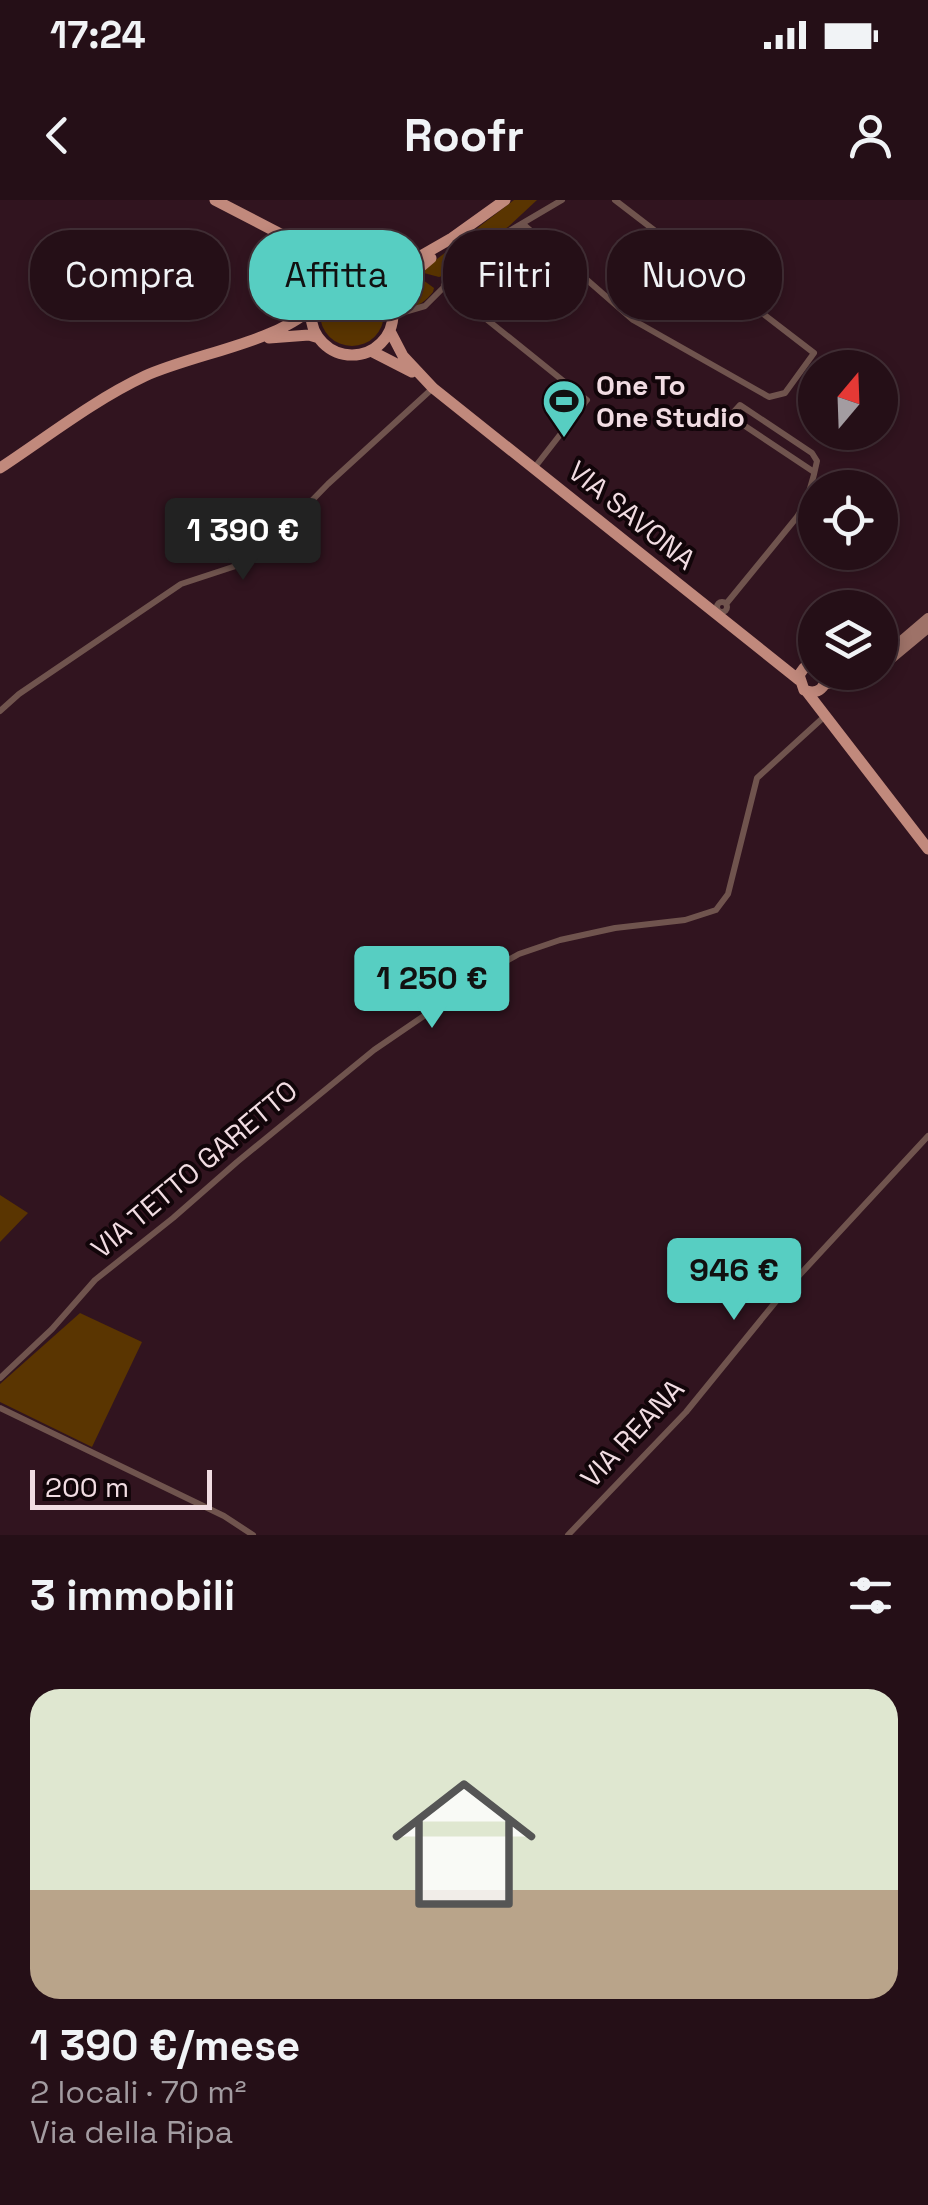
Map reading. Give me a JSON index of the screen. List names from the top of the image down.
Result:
{
  "streets": {
    "main road": ["VIA SAVONA"],
    "street": ["VIA TETTO GARETTO", "VIA REANA"]
  },
  "places": {
    "sports": ["One To One Studio"]
  },
  "scale_bar": "200 m",
  "north": "top",
  "page": {
    "status": "17:24",
    "header": "Roofr",
    "chip": [
      "Compra",
      "Affitta",
      "Filtri",
      "Nuovo"
    ],
    "price": ["1 390 €", "1 250 €", "946 €"],
    "scale": "200 m",
    "heading": "3 immobili",
    "list": [
      {
        "name": "1 390 €/mese",
        "note": "2 locali · 70 m² · Via della Ripa"
      }
    ]
  }
}
